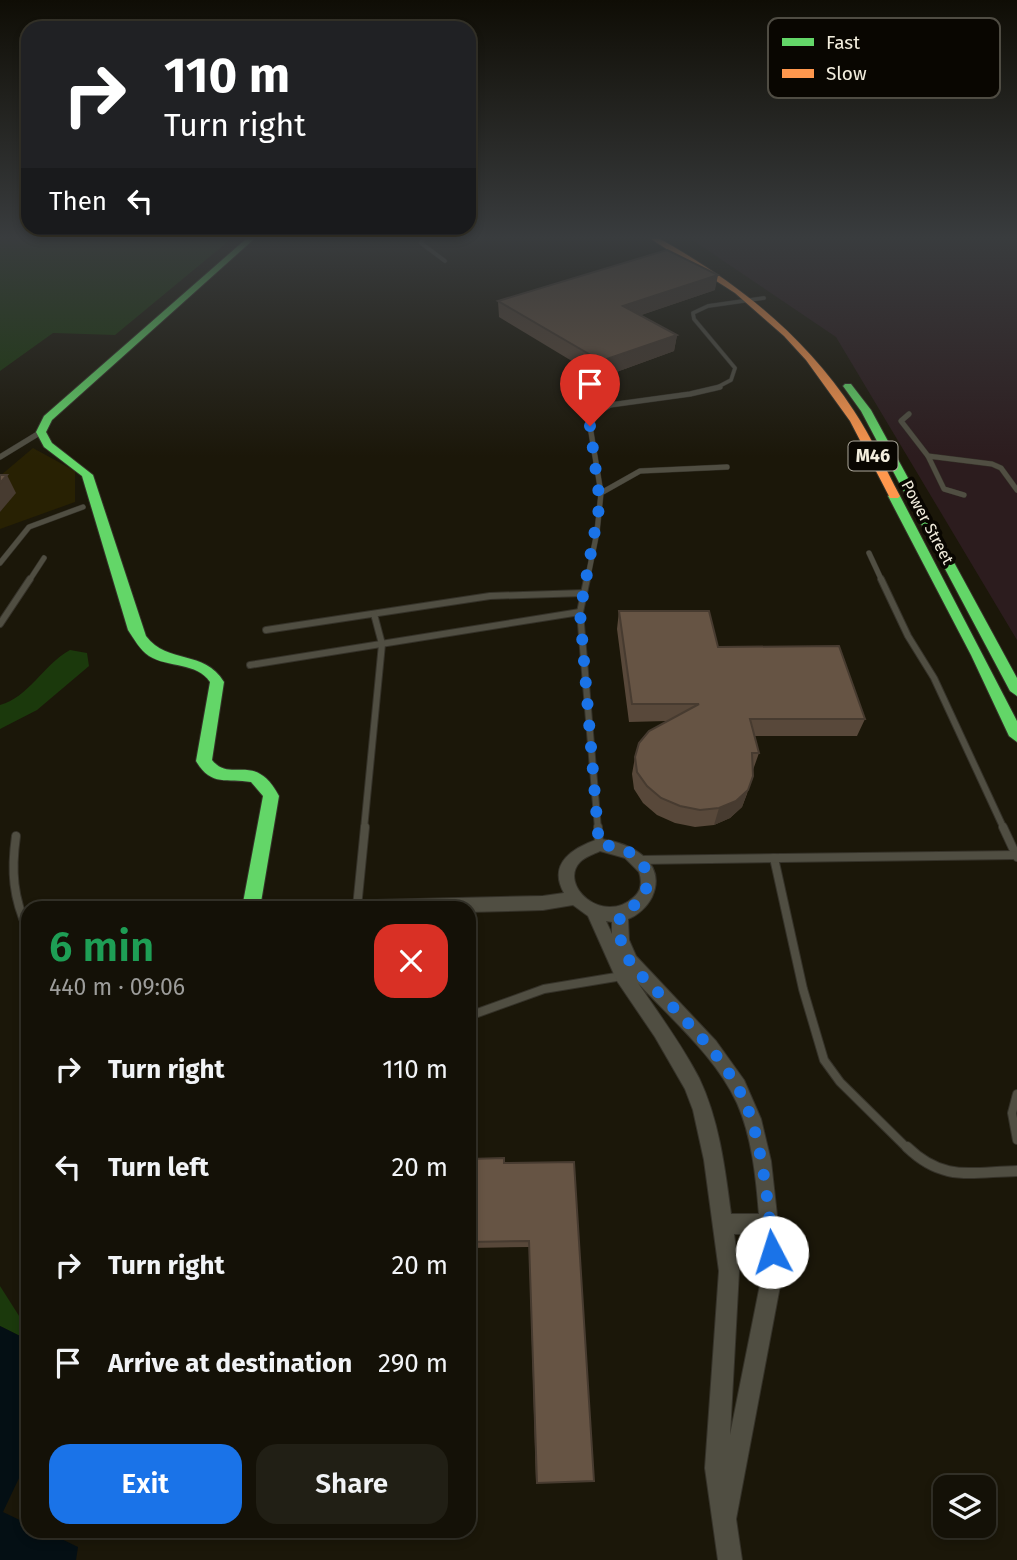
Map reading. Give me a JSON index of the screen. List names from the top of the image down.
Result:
{
  "streets": {
    "main road": ["M46", "Power Street"]
  },
  "legend": ["Fast", "Slow"],
  "page": {
    "turn": ["110 m", "Turn right"],
    "then": "Then",
    "heading": ["6 min", "440 m · 09:06"],
    "list": [
      {
        "name": "Turn right",
        "value": "110 m"
      },
      {
        "name": "Turn left",
        "value": "20 m"
      },
      {
        "name": "Turn right",
        "value": "20 m"
      },
      {
        "name": "Arrive at destination",
        "value": "290 m"
      }
    ],
    "buttons": ["Exit", "Share"]
  }
}
